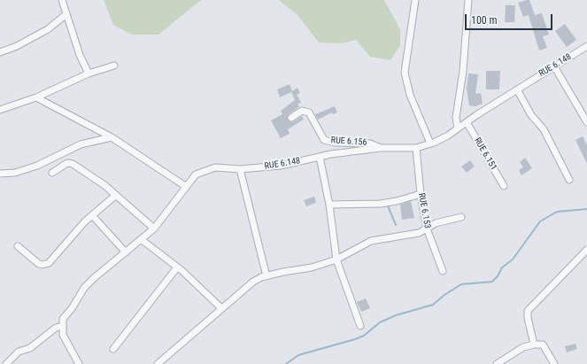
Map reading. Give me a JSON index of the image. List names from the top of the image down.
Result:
{
  "streets": {
    "street": [
      "RUE 6.148",
      "RUE 6.156",
      "RUE 6.151",
      "RUE 6.153"
    ]
  },
  "crossings": [
    ["RUE 6.148", "RUE 6.156"],
    ["RUE 6.148", "RUE 6.151"],
    ["RUE 6.148", "RUE 6.153"]
  ],
  "scale_bar": "100 m"
}
